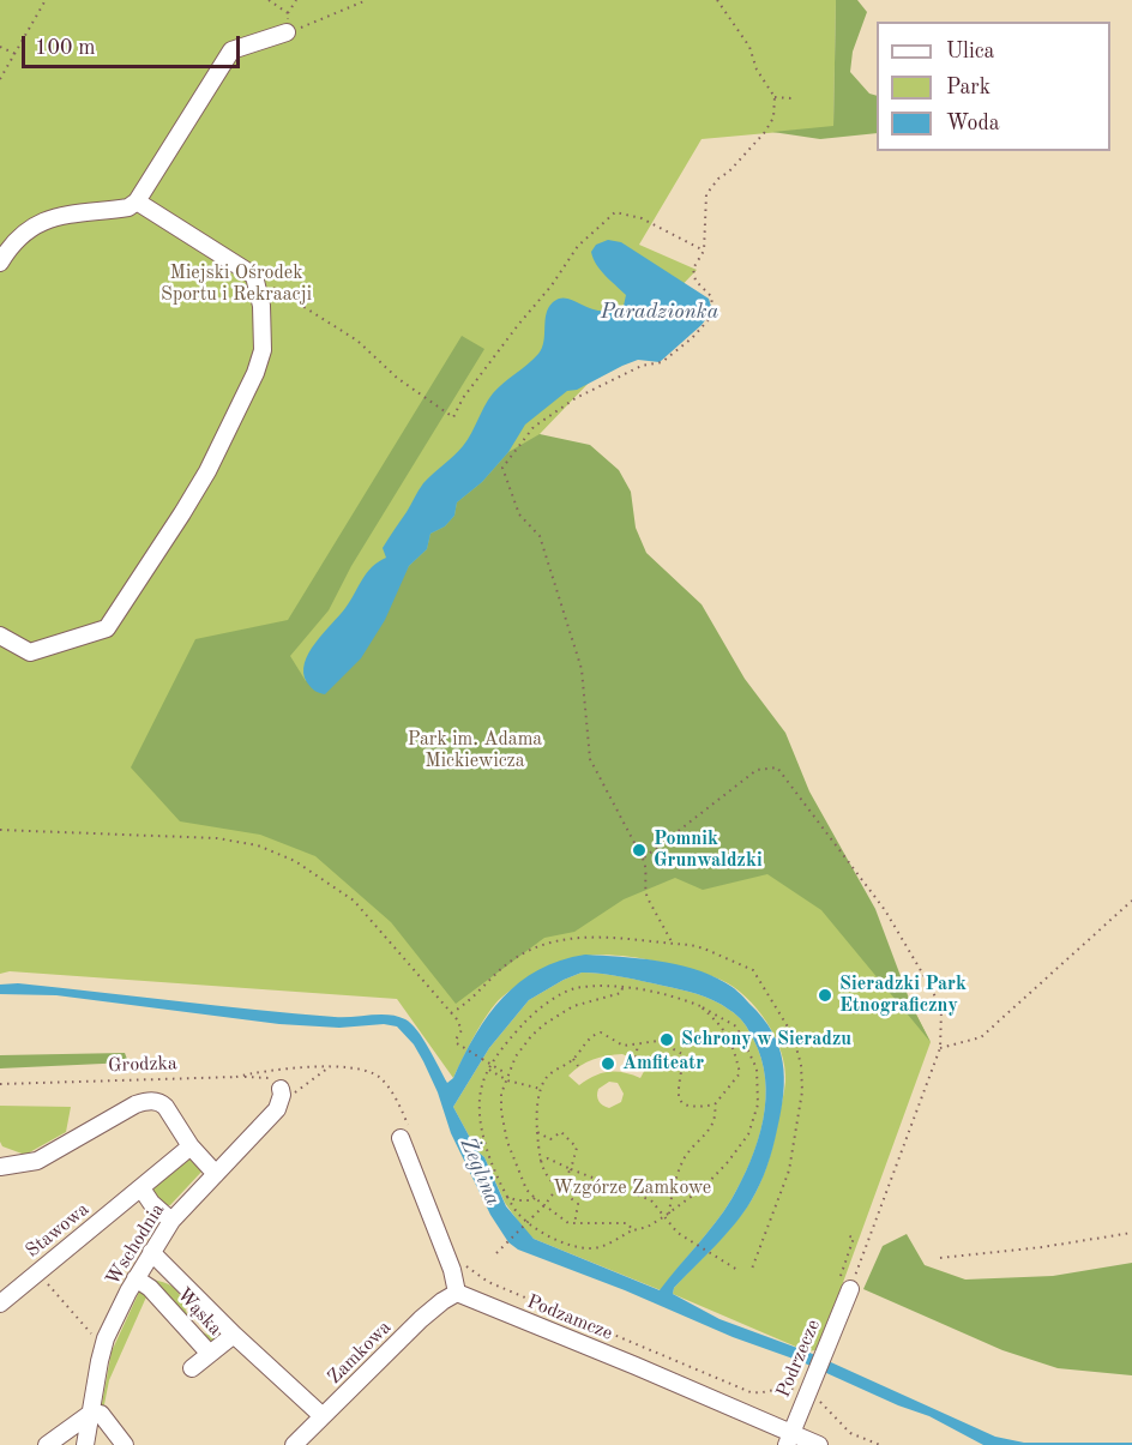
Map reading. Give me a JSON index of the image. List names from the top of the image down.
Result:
{
  "streets": {
    "street": [
      "Stawowa",
      "Wschodnia",
      "Wąska",
      "Podzamcze",
      "Zamkowa",
      "Podrzecze"
    ],
    "path": ["Grodzka"]
  },
  "crossings": [
    ["Grodzka", "Wschodnia"],
    ["Wschodnia", "Wąska"],
    ["Wąska", "Zamkowa"],
    ["Podzamcze", "Zamkowa"],
    ["Podzamcze", "Podrzecze"]
  ],
  "water": ["Paradzionka", "Żeglina"],
  "parks": ["Miejski Ośrodek Sportu i Rekraacji", "Park im. Adama Mickiewicza", "Wzgórze Zamkowe"],
  "places": [
    "Pomnik Grunwaldzki",
    "Sieradzki Park Etnograficzny",
    "Schrony w Sieradzu",
    "Amfiteatr"
  ],
  "legend": ["Ulica", "Park", "Woda"],
  "scale_bar": "100 m"
}
